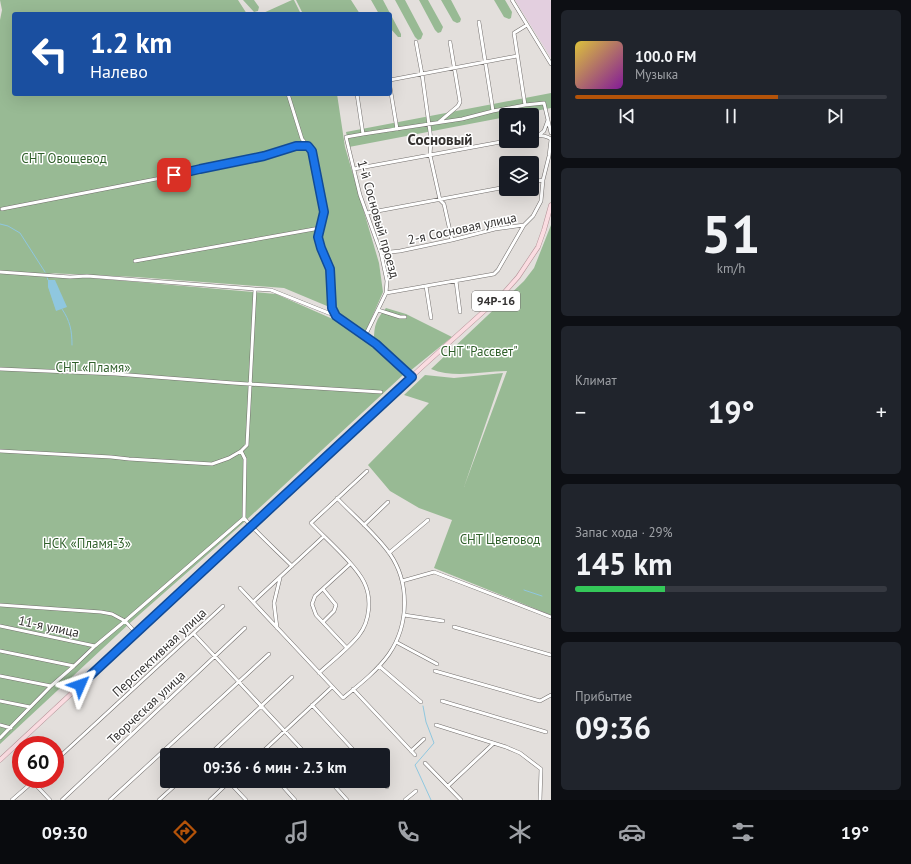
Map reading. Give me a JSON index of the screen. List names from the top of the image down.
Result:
{
  "streets": {
    "main road": ["94Р-16"],
    "street": [
      "1-й Сосновый проезд",
      "2-я Сосновая улица",
      "11-я улица",
      "Перспективная улица",
      "Творческая улица"
    ]
  },
  "crossings": [
    ["1-й Сосновый проезд", "2-я Сосновая улица"]
  ],
  "districts": ["Сосновый"],
  "parks": [
    "СНТ Овощевод",
    "СНТ \"Рассвет\"",
    "СНТ «Пламя»",
    "СНТ Цветовод",
    "НСК «Пламя-3»"
  ],
  "page": {
    "turn": ["1.2 km", "Налево"],
    "song": ["100.0 FM", "Музыка"],
    "tile": [
      ["51", "km/h"],
      "Климат",
      ["Запас хода · 29%", "145 km"],
      ["Прибытие", "09:36"]
    ],
    "heat": ["−", "19°", "+"],
    "limit": "60",
    "trip": "09:36 · 6 мин · 2.3 km",
    "tabs": ["09:30", "19°"]
  }
}
